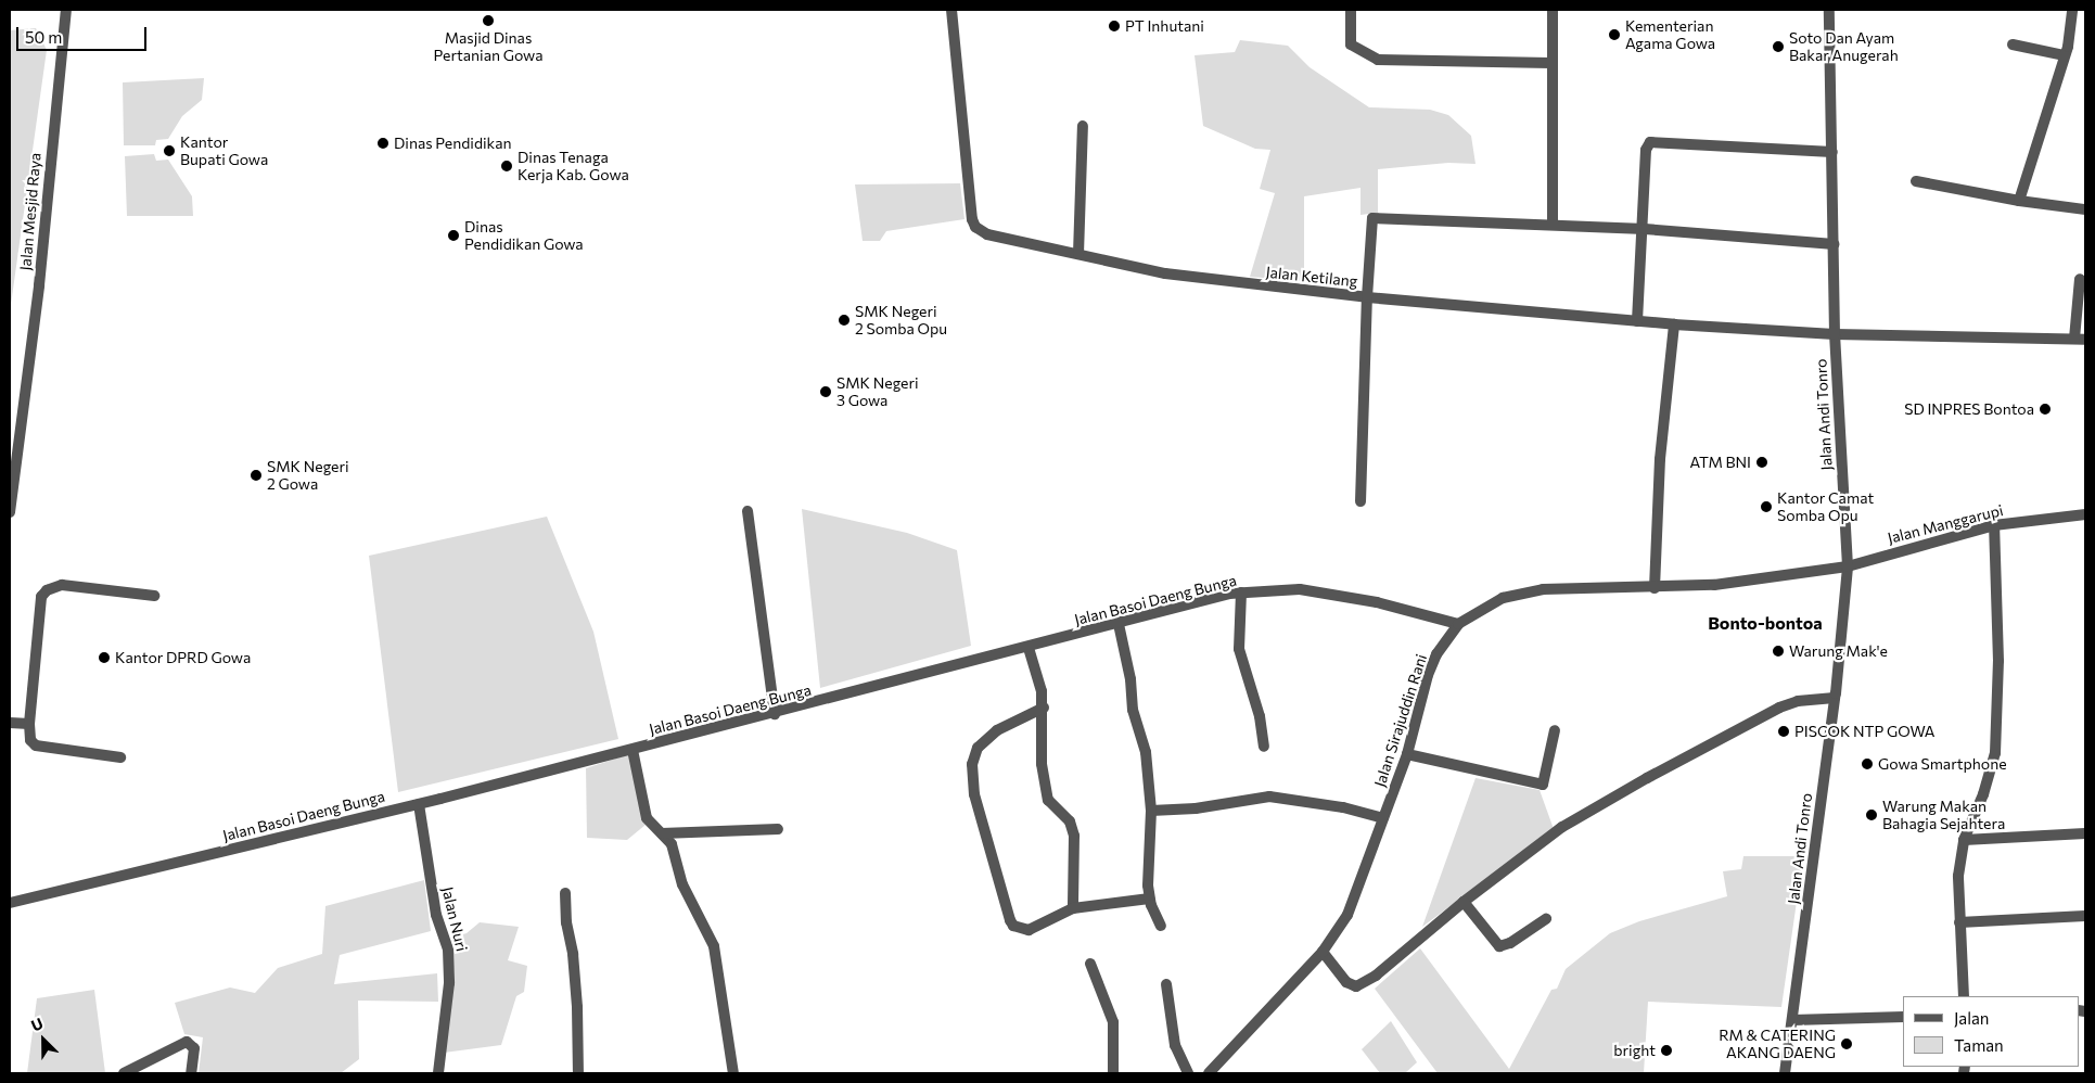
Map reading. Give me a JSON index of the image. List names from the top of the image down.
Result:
{
  "streets": {
    "street": [
      "Jalan Mesjid Raya",
      "Jalan Ketilang",
      "Jalan Andi Tonro",
      "Jalan Manggarupi",
      "Jalan Basoi Daeng Bunga",
      "Jalan Sirajuddin Rani",
      "Jalan Nuri"
    ]
  },
  "crossings": [
    ["Jalan Ketilang", "Jalan Andi Tonro"],
    ["Jalan Andi Tonro", "Jalan Manggarupi"],
    ["Jalan Andi Tonro", "Jalan Sirajuddin Rani"],
    ["Jalan Manggarupi", "Jalan Sirajuddin Rani"],
    ["Jalan Basoi Daeng Bunga", "Jalan Sirajuddin Rani"],
    ["Jalan Basoi Daeng Bunga", "Jalan Nuri"]
  ],
  "districts": ["Bonto-bontoa"],
  "places": [
    "Masjid Dinas Pertanian Gowa",
    "PT Inhutani",
    "Kementerian Agama Gowa",
    "Soto Dan Ayam Bakar Anugerah",
    "Dinas Pendidikan",
    "Kantor Bupati Gowa",
    "Dinas Tenaga Kerja Kab. Gowa",
    "Dinas Pendidikan Gowa",
    "SMK Negeri 2 Somba Opu",
    "SMK Negeri 3 Gowa",
    "SD INPRES Bontoa",
    "ATM BNI",
    "SMK Negeri 2 Gowa",
    "Kantor Camat Somba Opu",
    "Warung Mak'e",
    "Kantor DPRD Gowa",
    "PISCOK NTP GOWA",
    "Gowa Smartphone",
    "Warung Makan Bahagia Sejahtera",
    "RM & CATERING AKANG DAENG",
    "bright"
  ],
  "legend": ["Jalan", "Taman"],
  "scale_bar": "50 m",
  "north": "top left"
}
